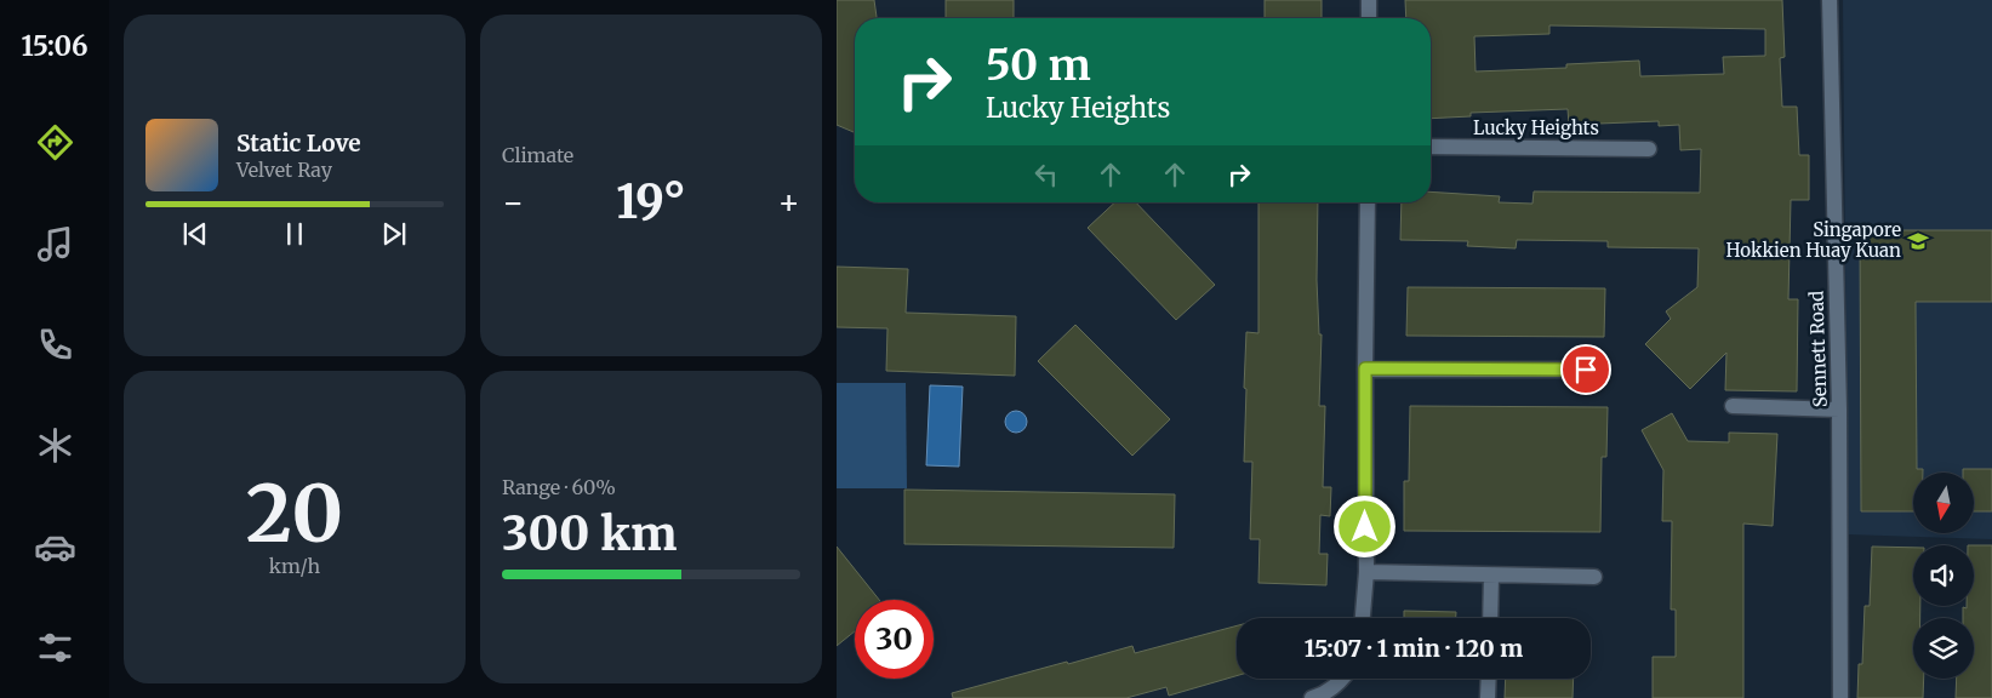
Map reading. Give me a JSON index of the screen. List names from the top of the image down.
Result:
{
  "streets": {
    "street": ["Lucky Heights", "Sennett Road"]
  },
  "places": {
    "school or university": ["Singapore Hokkien Huay Kuan"]
  },
  "north": "bottom",
  "page": {
    "tabs": "15:06",
    "tile": [
      "Climate",
      ["20", "km/h"],
      ["Range · 60%", "300 km"]
    ],
    "turn": ["50 m", "Lucky Heights"],
    "song": ["Static Love", "Velvet Ray"],
    "heat": ["−", "19°", "+"],
    "limit": "30",
    "trip": "15:07 · 1 min · 120 m"
  }
}
